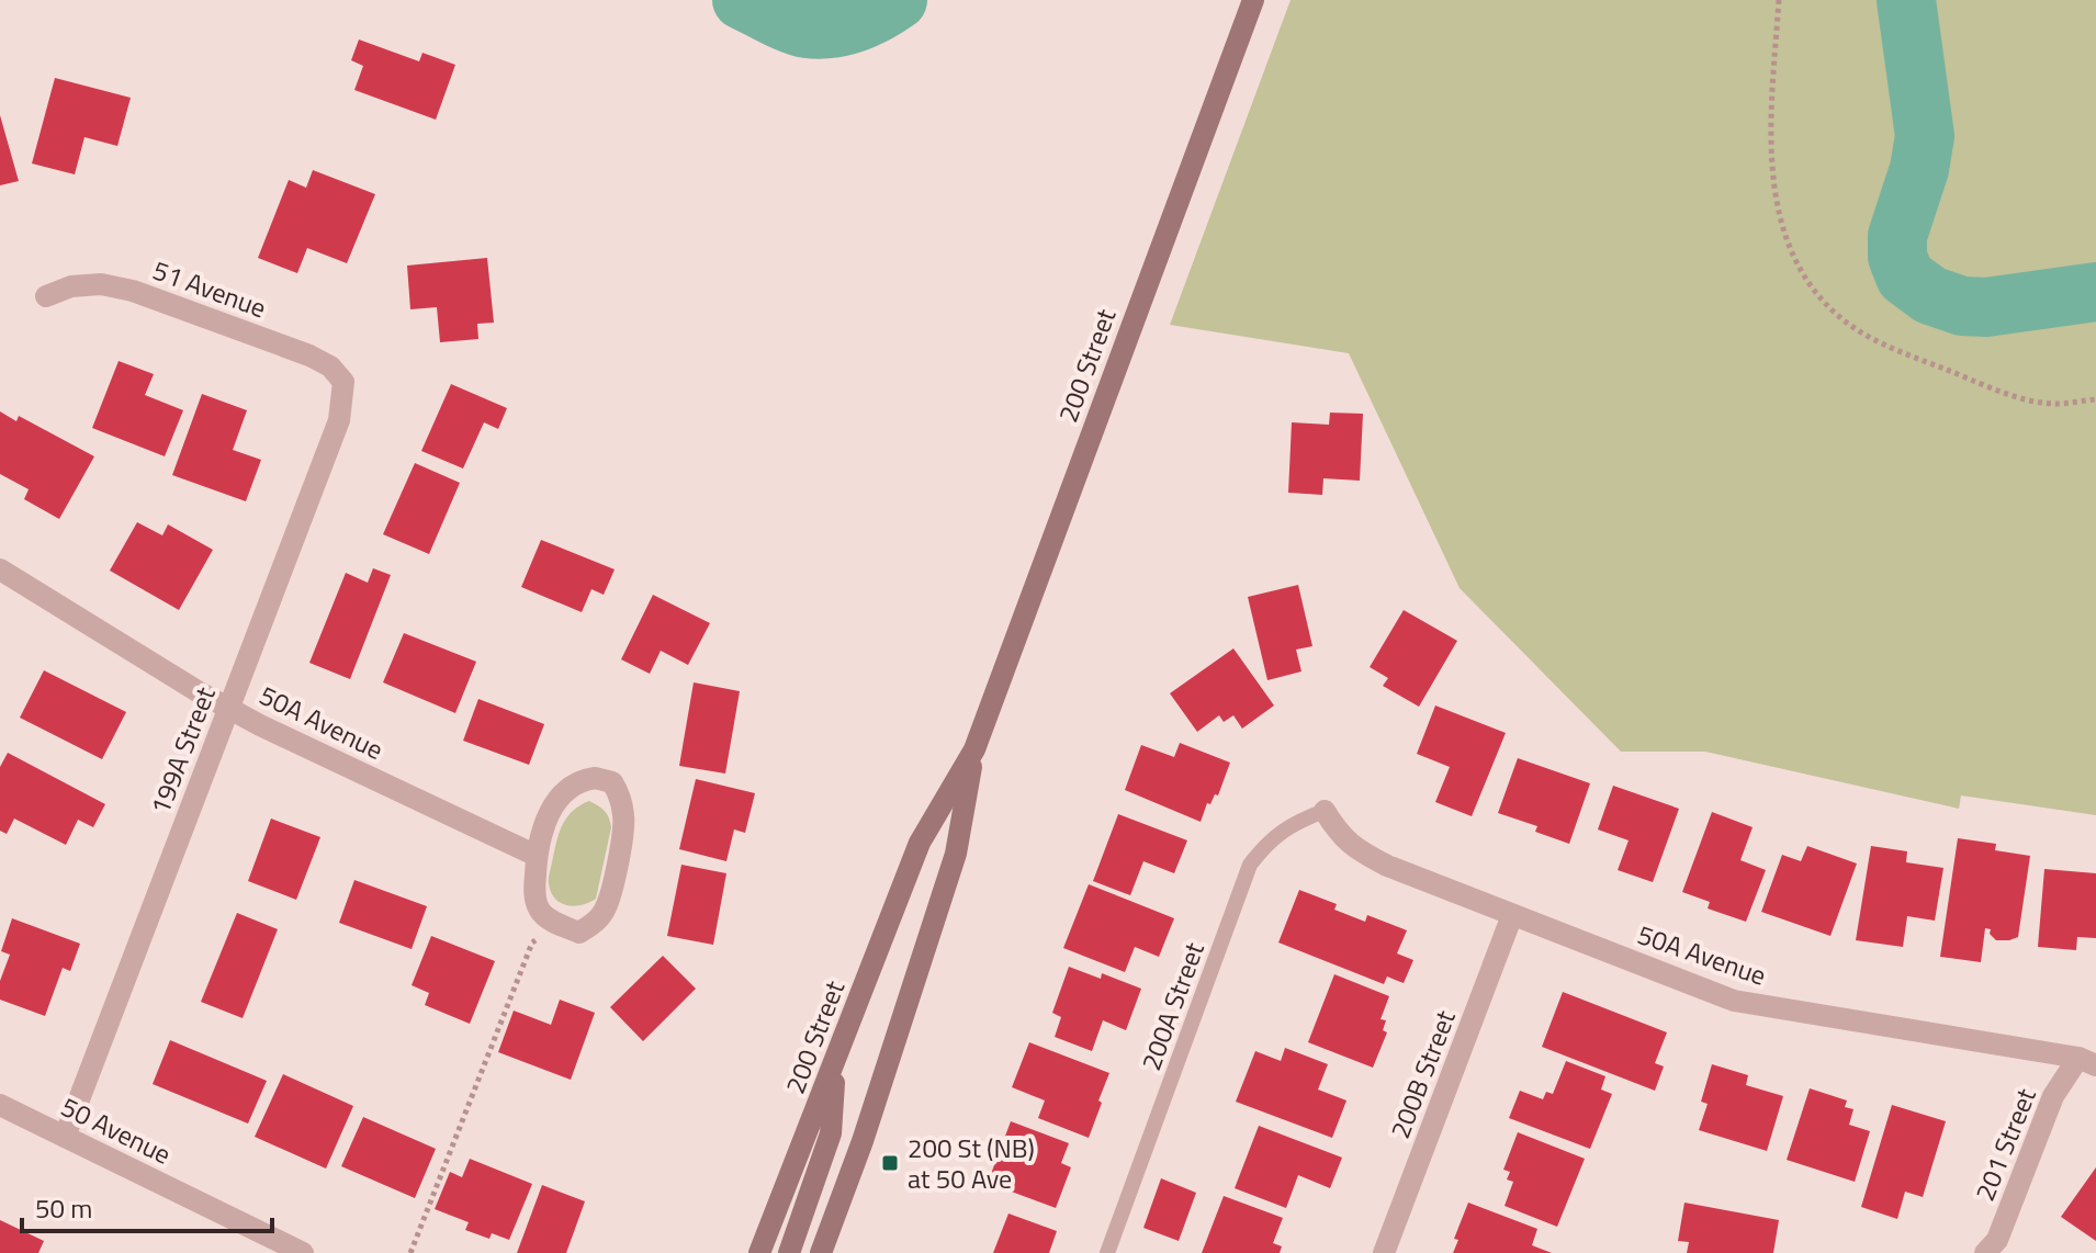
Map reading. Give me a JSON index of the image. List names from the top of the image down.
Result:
{
  "streets": {
    "main road": ["200 Street"],
    "street": [
      "51 Avenue",
      "50A Avenue",
      "199A Street",
      "200B Street",
      "50 Avenue",
      "201 Street"
    ],
    "lane": ["200A Street"]
  },
  "crossings": [
    ["51 Avenue", "199A Street"],
    ["50A Avenue", "199A Street"],
    ["50A Avenue", "200A Street"],
    ["50A Avenue", "200B Street"],
    ["50A Avenue", "201 Street"],
    ["199A Street", "50 Avenue"]
  ],
  "places": {
    "transit": ["200 St (NB) at 50 Ave"]
  },
  "scale_bar": "50 m"
}
